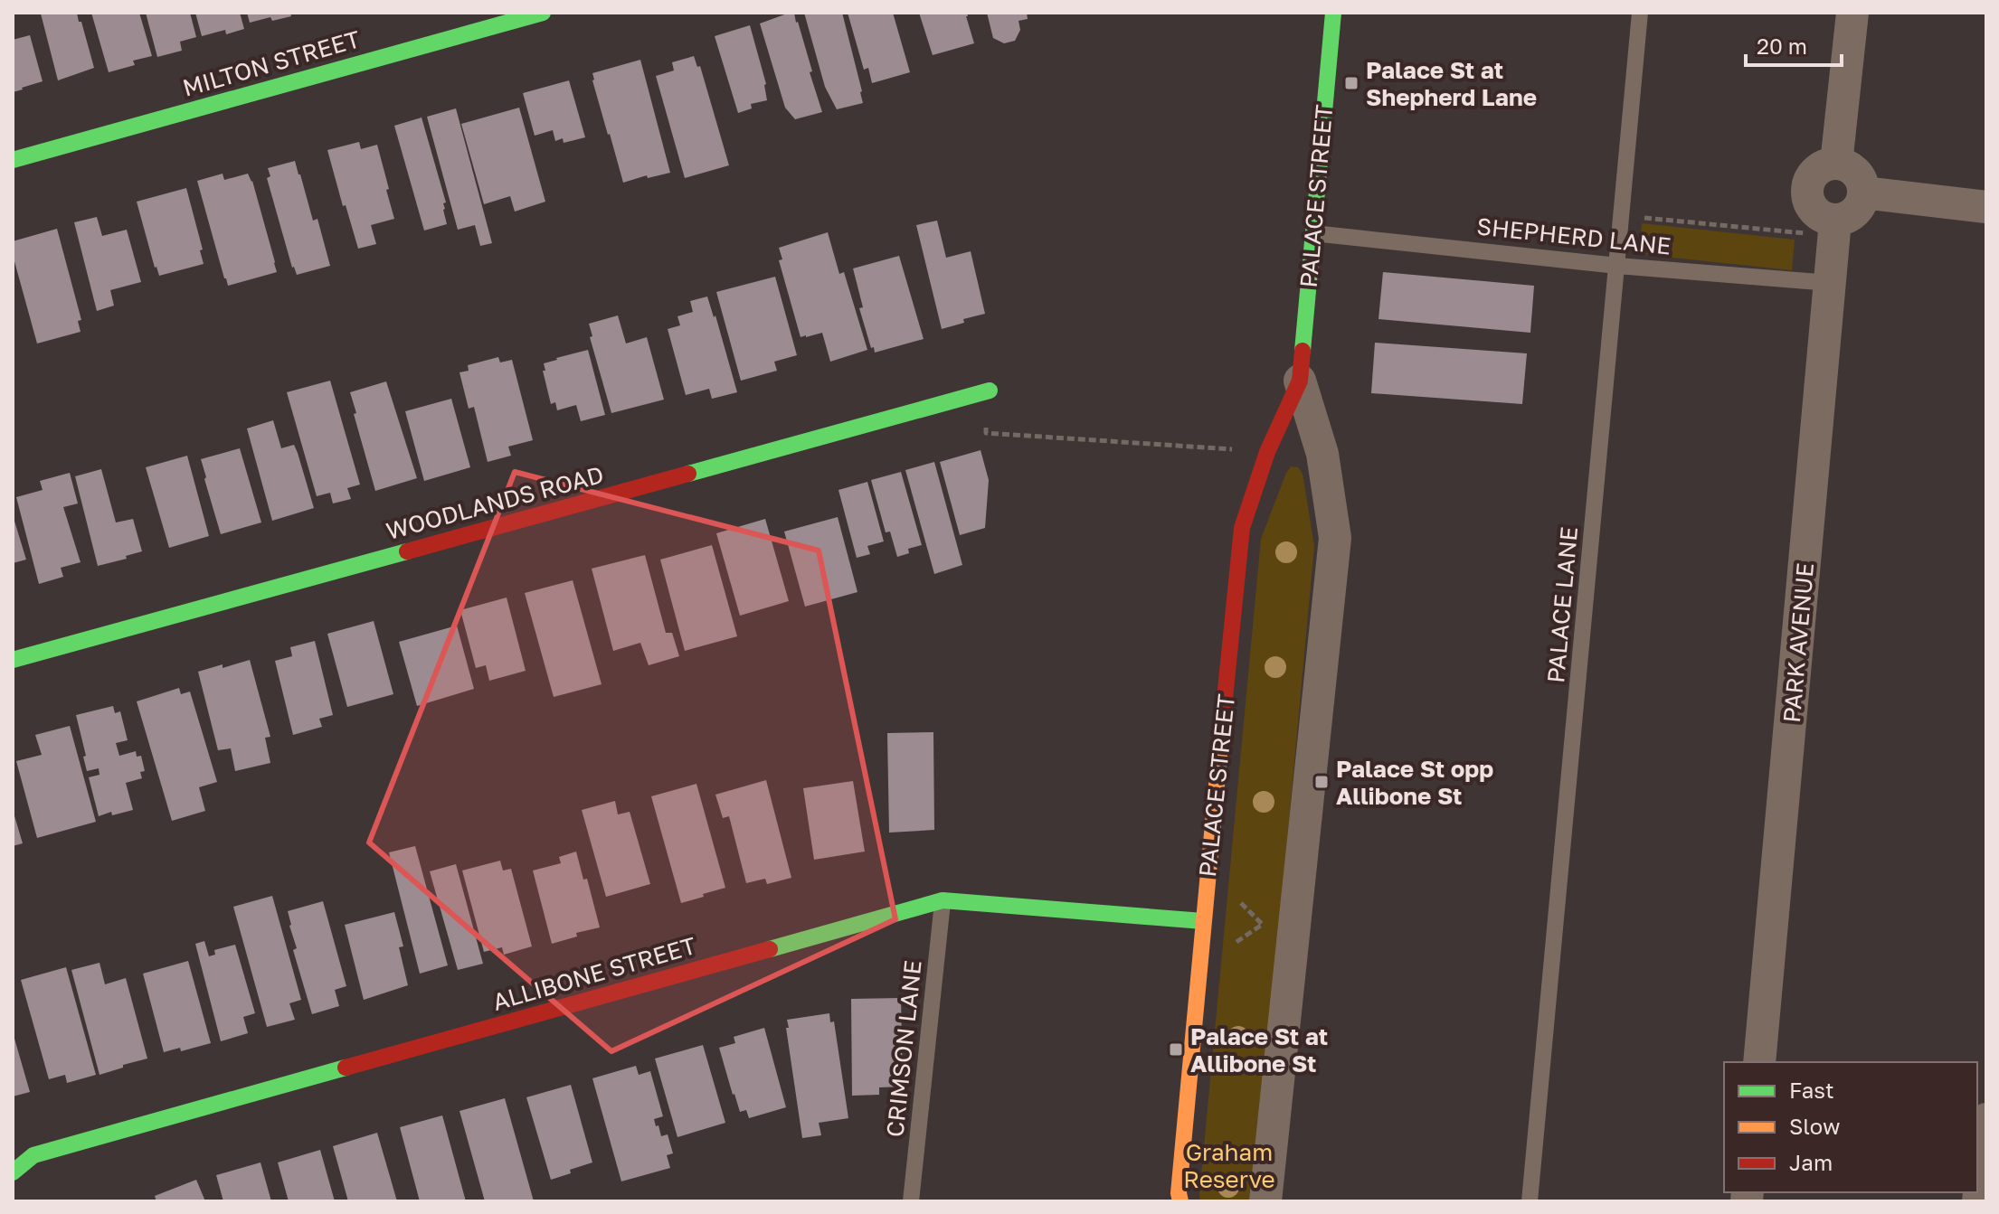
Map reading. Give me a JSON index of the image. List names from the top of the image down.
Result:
{
  "streets": {
    "street": [
      "MILTON STREET",
      "PALACE STREET",
      "WOODLANDS ROAD",
      "PARK AVENUE",
      "ALLIBONE STREET"
    ],
    "lane": ["SHEPHERD LANE", "PALACE LANE", "CRIMSON LANE"]
  },
  "crossings": [
    ["PALACE STREET", "SHEPHERD LANE"],
    ["PALACE STREET", "ALLIBONE STREET"],
    ["SHEPHERD LANE", "PALACE LANE"],
    ["SHEPHERD LANE", "PARK AVENUE"],
    ["ALLIBONE STREET", "CRIMSON LANE"]
  ],
  "parks": ["Graham Reserve"],
  "places": {
    "transit": ["Palace St at Shepherd Lane", "Palace St opp Allibone St", "Palace St at Allibone St"]
  },
  "legend": ["Fast", "Slow", "Jam"],
  "scale_bar": "20 m"
}
